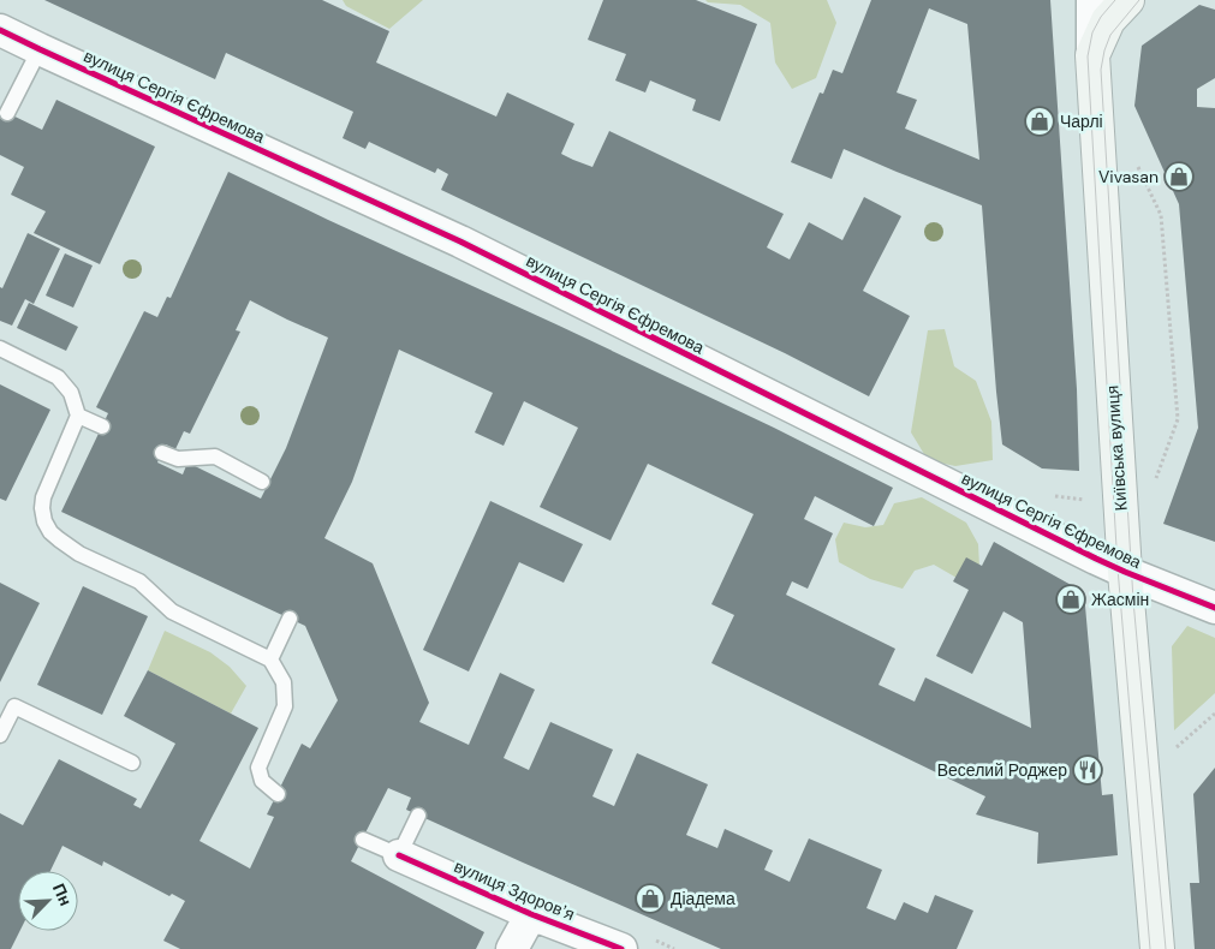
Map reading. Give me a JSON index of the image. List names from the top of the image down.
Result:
{
  "streets": {
    "main road": ["Київська вулиця"],
    "street": ["вулиця Сергія Єфремова", "вулиця Здоровʼя"]
  },
  "crossings": [
    ["вулиця Сергія Єфремова", "Київська вулиця"]
  ],
  "places": {
    "shop": [
      "Чарлі",
      "Vivasan",
      "Жасмін",
      "Діадема"
    ],
    "restaurant": ["Веселий Роджер"]
  },
  "north": "top right"
}
